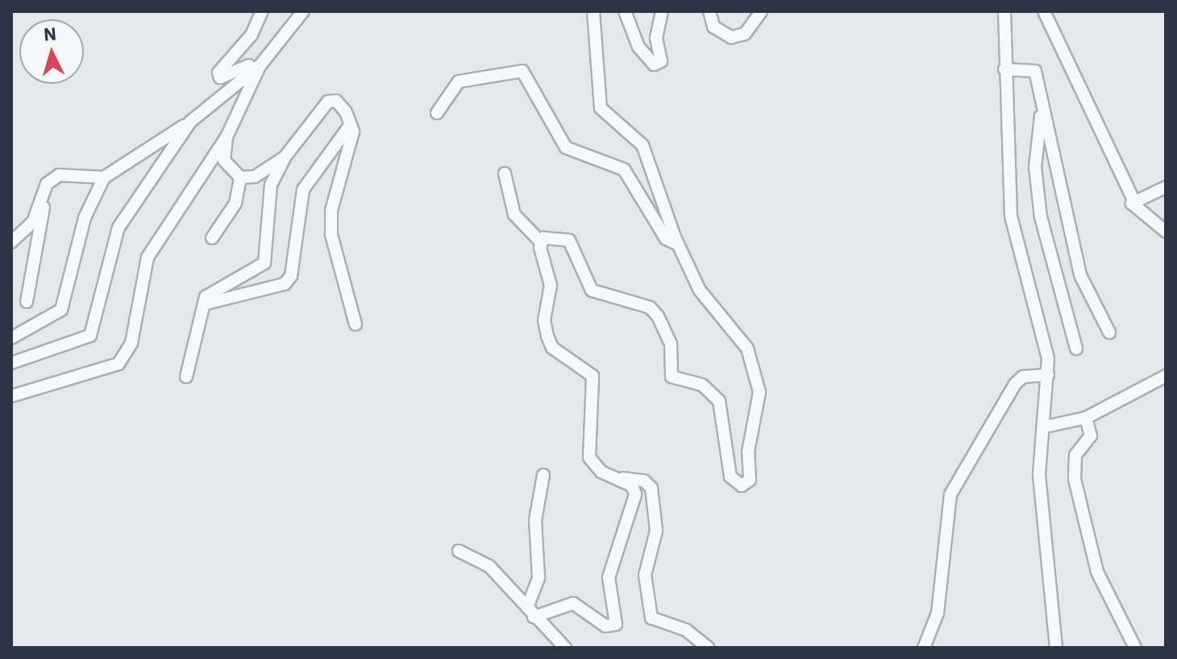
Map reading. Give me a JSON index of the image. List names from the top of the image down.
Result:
{
  "north": "top"
}
